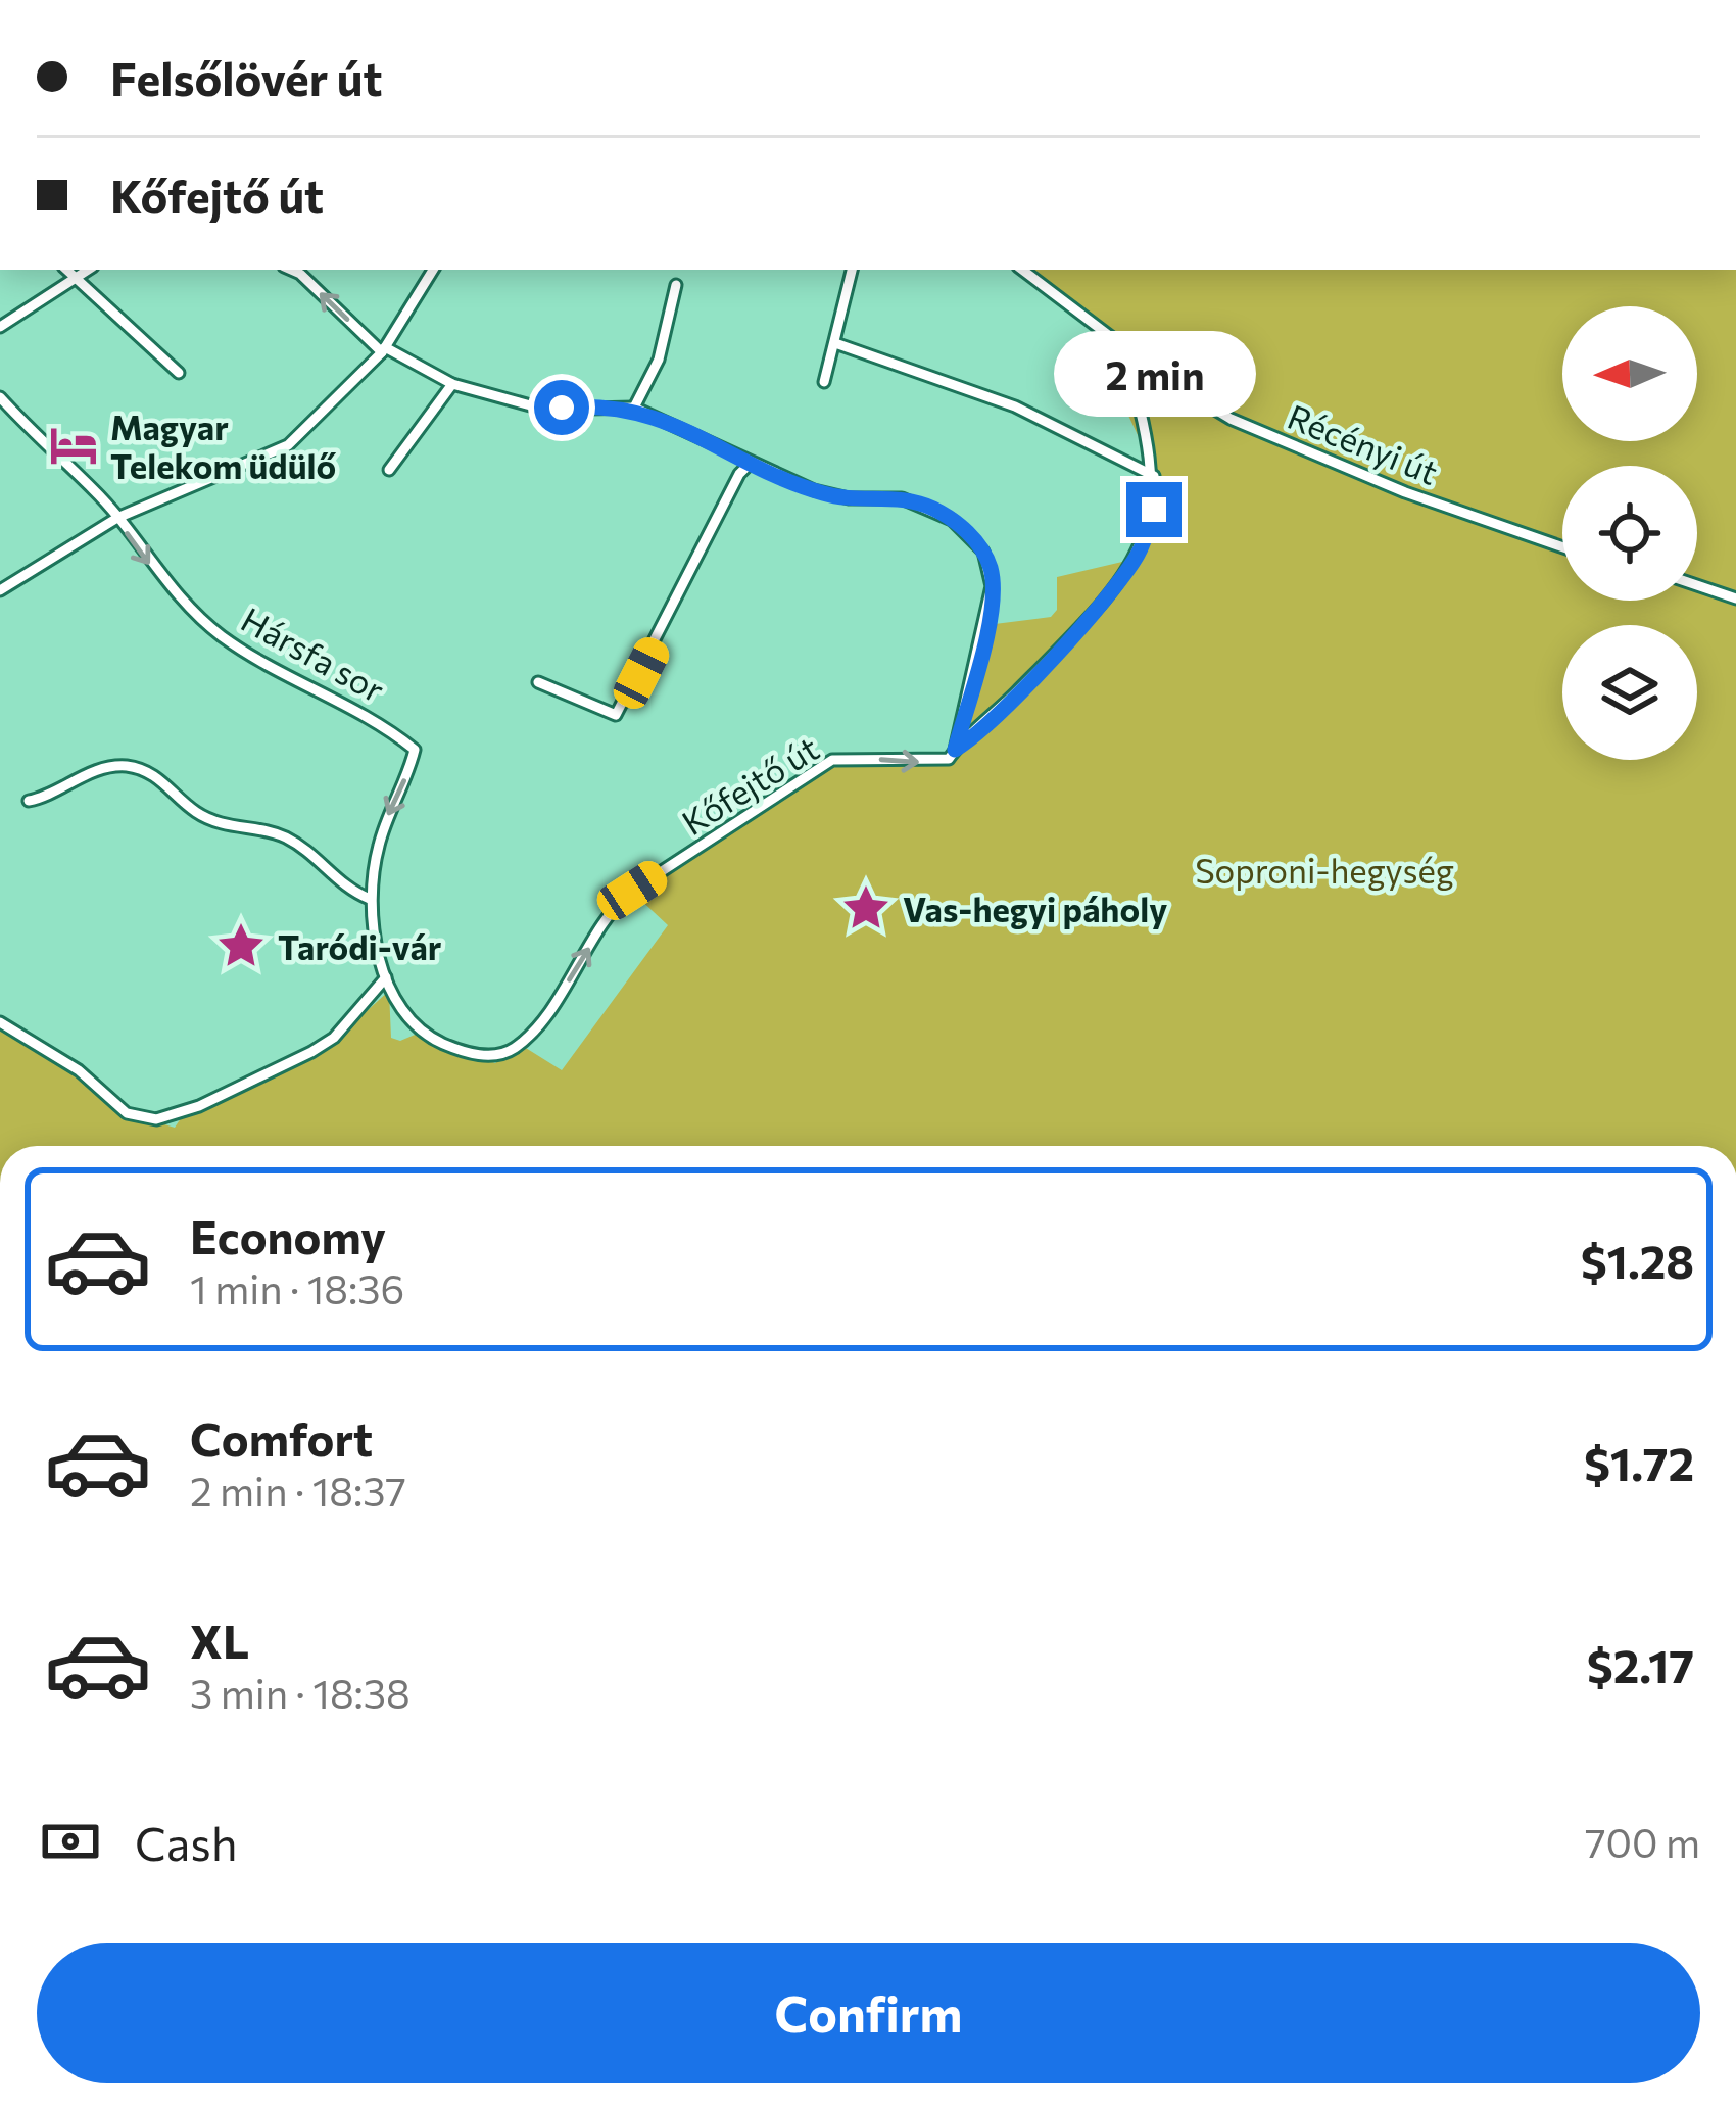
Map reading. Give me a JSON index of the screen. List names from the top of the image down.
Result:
{
  "streets": {
    "street": ["Récényi út", "Hársfa sor", "Kőfejtő út"]
  },
  "crossings": [
    ["Hársfa sor", "Kőfejtő út"]
  ],
  "one_way": ["Hársfa sor", "Kőfejtő út"],
  "parks": ["Soproni-hegység"],
  "places": {
    "hotel": ["Magyar Telekom üdülő"],
    "place": ["Vas-hegyi páholy", "Taródi-vár"]
  },
  "north": "left",
  "page": {
    "banner": ["Felsőlövér út", "Kőfejtő út"],
    "bubble": "2 min",
    "list": [
      {
        "name": "Economy",
        "note": "1 min · 18:36",
        "value": "$1.28"
      },
      {
        "name": "Comfort",
        "note": "2 min · 18:37",
        "value": "$1.72"
      },
      {
        "name": "XL",
        "note": "3 min · 18:38",
        "value": "$2.17"
      }
    ],
    "pay": ["Cash", "700 m"],
    "buttons": "Confirm"
  }
}
